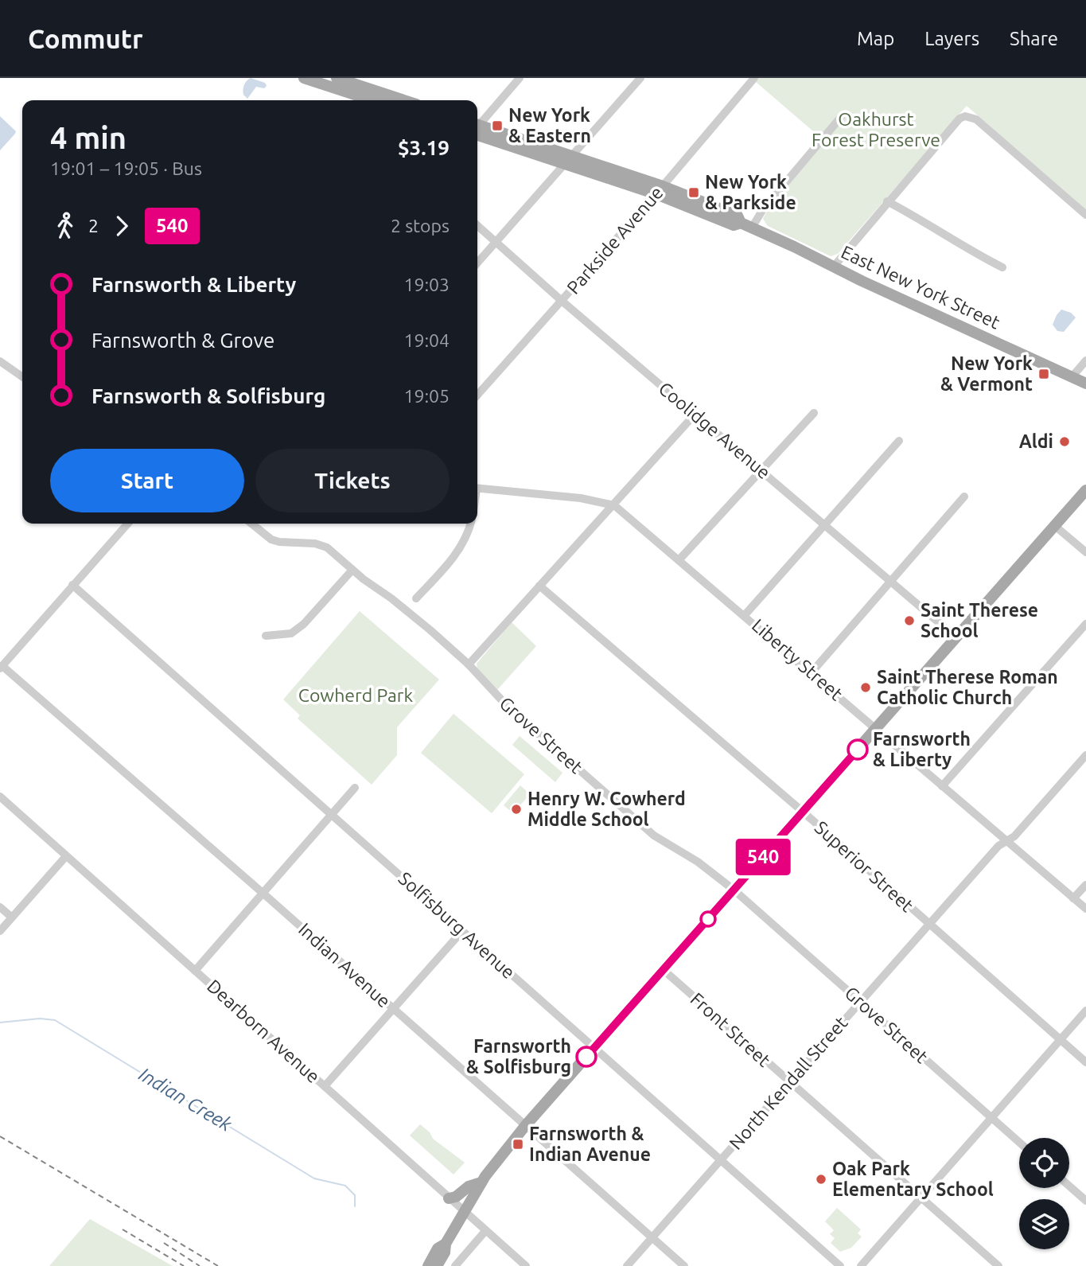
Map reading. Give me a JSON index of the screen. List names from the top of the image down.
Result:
{
  "streets": {
    "main road": ["East New York Street"],
    "street": [
      "Parkside Avenue",
      "Coolidge Avenue",
      "Liberty Street",
      "Grove Street",
      "Superior Street",
      "Solfisburg Avenue",
      "Indian Avenue",
      "Front Street",
      "Dearborn Avenue",
      "North Kendall Street"
    ]
  },
  "crossings": [
    ["Parkside Avenue", "East New York Street"],
    ["Parkside Avenue", "Coolidge Avenue"],
    ["Liberty Street", "North Kendall Street"],
    ["Grove Street", "North Kendall Street"],
    ["Superior Street", "North Kendall Street"],
    ["Solfisburg Avenue", "North Kendall Street"],
    ["Indian Avenue", "North Kendall Street"],
    ["Front Street", "North Kendall Street"]
  ],
  "water": ["Indian Creek"],
  "parks": ["Oakhurst Forest Preserve", "Cowherd Park"],
  "places": {
    "transit": [
      "New York & Eastern",
      "New York & Parkside",
      "New York & Vermont",
      "Farnsworth & Indian Avenue"
    ],
    "other": [
      "Aldi",
      "Saint Therese School",
      "Saint Therese Roman Catholic Church",
      "Farnsworth & Liberty",
      "Henry W. Cowherd Middle School",
      "Farnsworth & Solfisburg",
      "Oak Park Elementary School"
    ]
  },
  "lines": ["bus line 540"],
  "page": {
    "header": "Commutr",
    "nav": ["Map", "Layers", "Share"],
    "on_map": "540",
    "heading": ["4 min", "19:01 – 19:05 · Bus", "$3.19"],
    "legs": ["2", "540", "2 stops"],
    "list": [
      {
        "name": "Farnsworth & Liberty",
        "value": "19:03"
      },
      {
        "name": "Farnsworth & Grove",
        "value": "19:04"
      },
      {
        "name": "Farnsworth & Solfisburg",
        "value": "19:05"
      }
    ],
    "buttons": ["Start", "Tickets"]
  }
}
